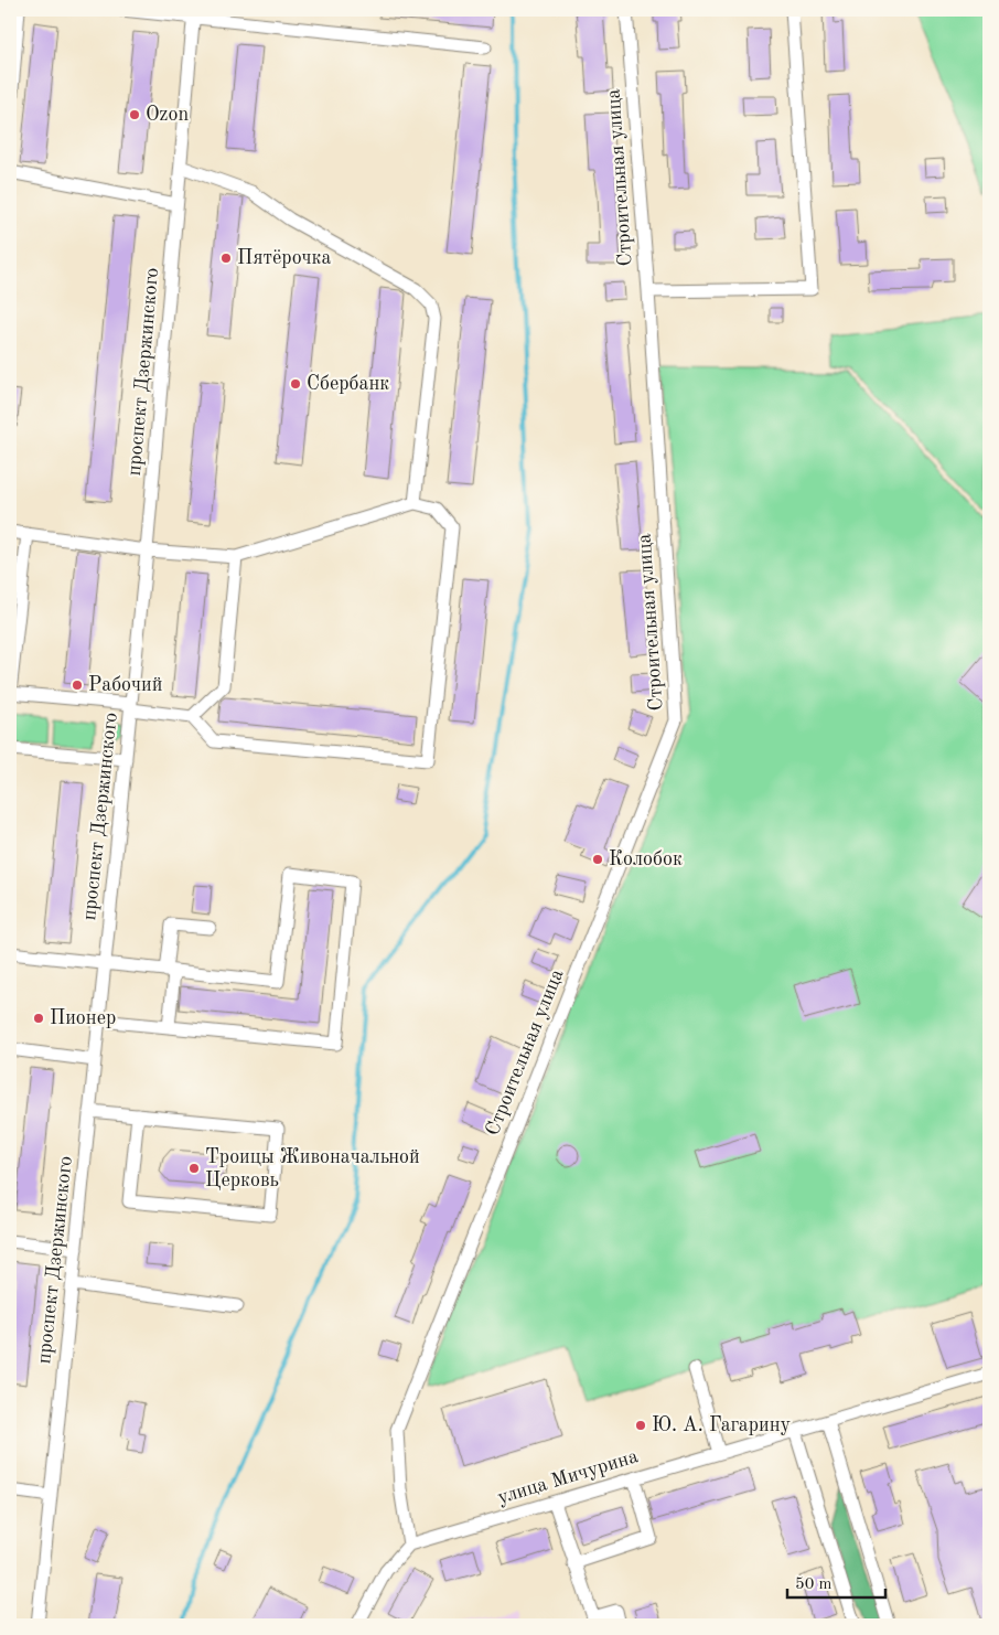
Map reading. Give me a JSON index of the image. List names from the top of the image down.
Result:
{
  "streets": {
    "street": ["Строительная улица", "проспект Дзержинского", "улица Мичурина"]
  },
  "crossings": [
    ["Строительная улица", "улица Мичурина"]
  ],
  "places": [
    "Ozon",
    "Пятёрочка",
    "Сбербанк",
    "Рабочий",
    "Колобок",
    "Пионер",
    "Троицы Живоначальной Церковь",
    "Ю. А. Гагарину"
  ],
  "scale_bar": "50 m"
}
